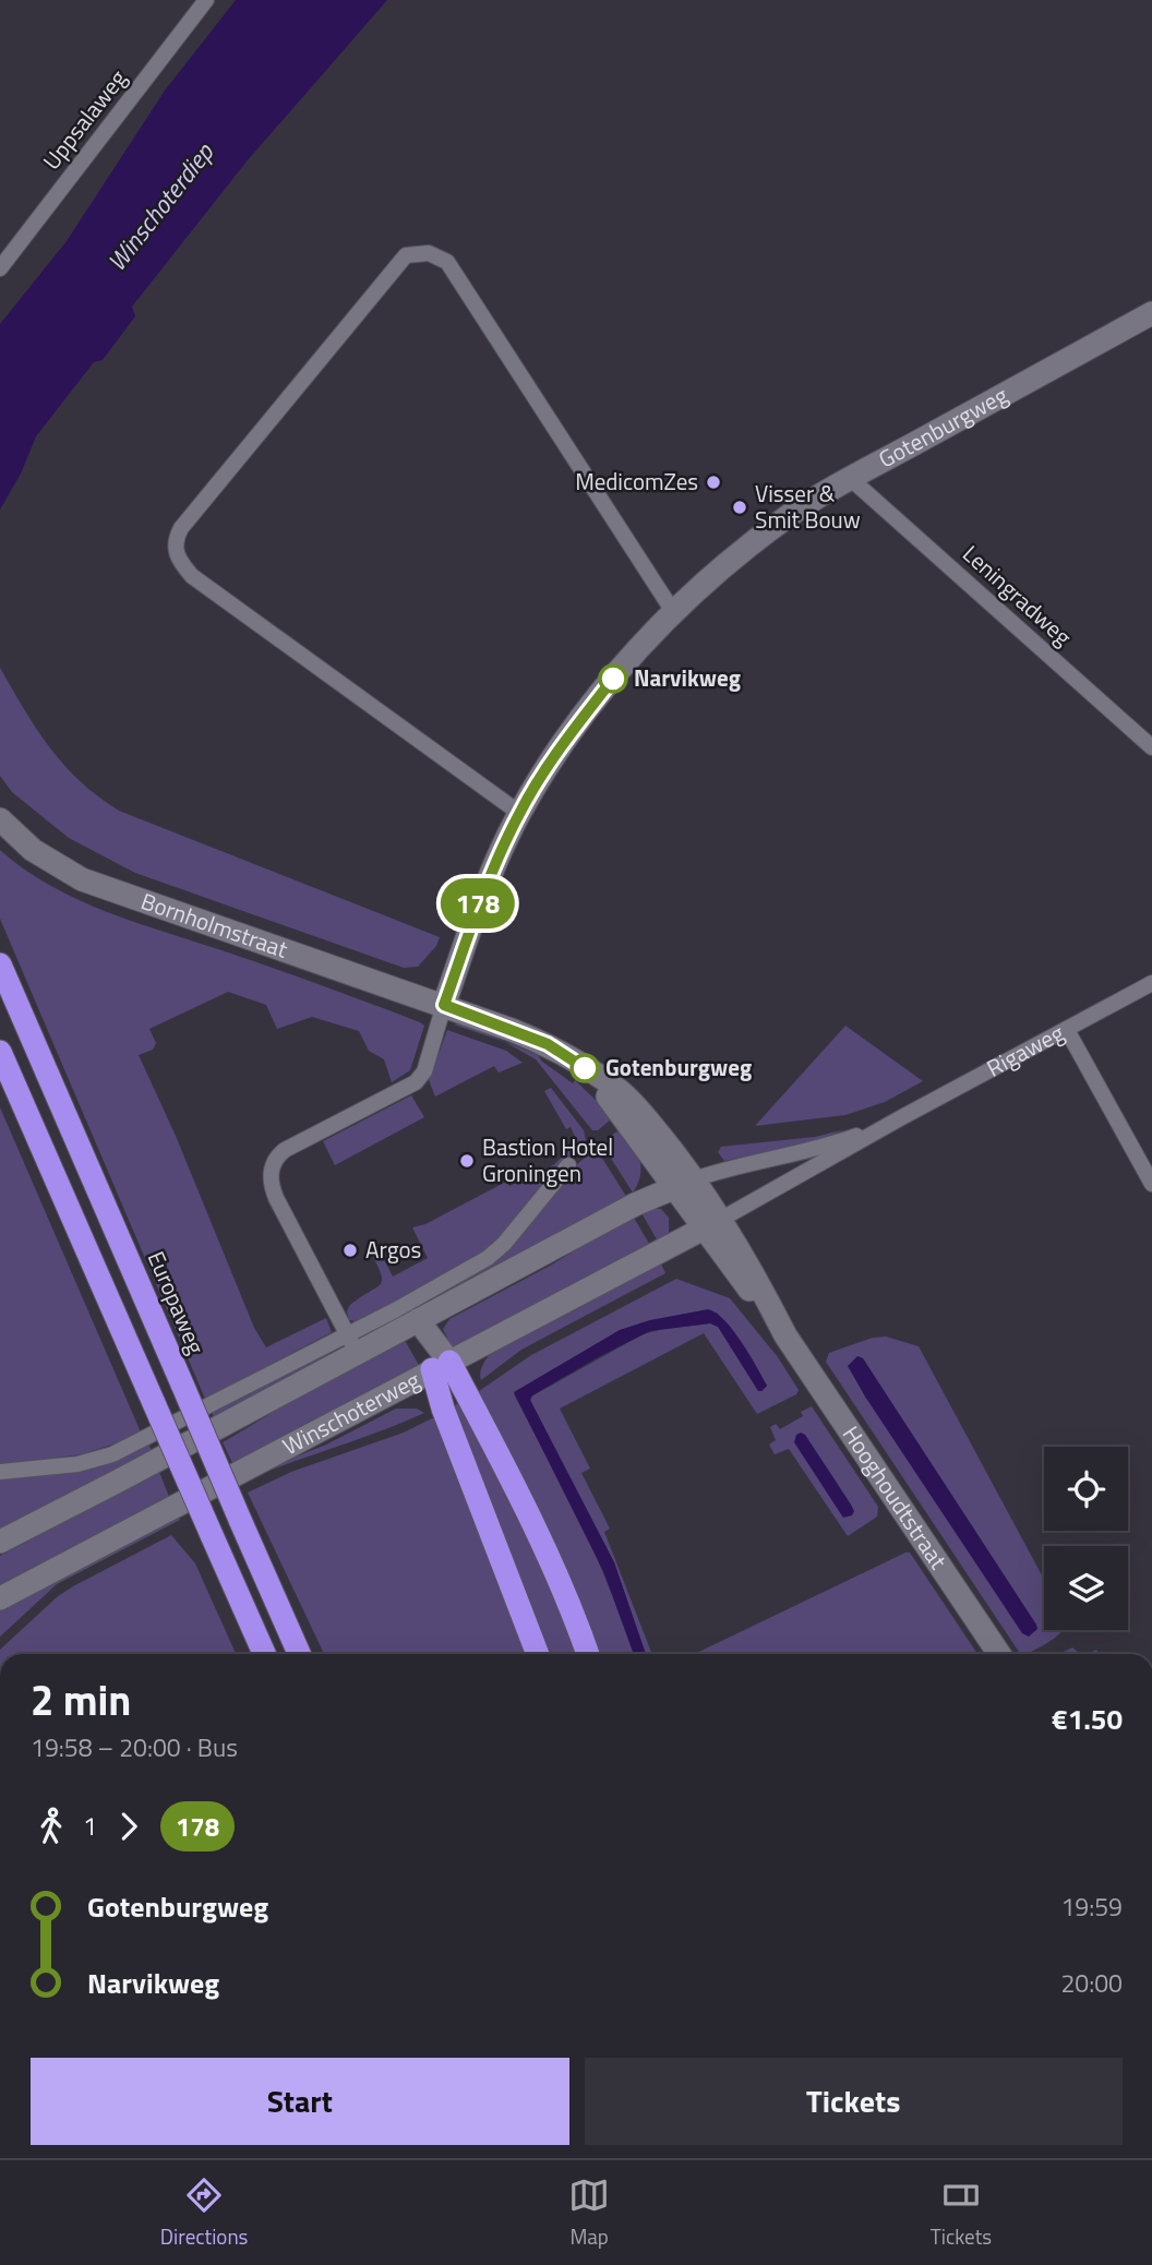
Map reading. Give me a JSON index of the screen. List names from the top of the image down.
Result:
{
  "streets": {
    "highway": ["Europaweg"],
    "street": [
      "Uppsalaweg",
      "Gotenburgweg",
      "Leningradweg",
      "Bornholmstraat",
      "Rigaweg",
      "Winschoterweg",
      "Hooghoudtstraat"
    ]
  },
  "crossings": [
    ["Gotenburgweg", "Leningradweg"],
    ["Gotenburgweg", "Bornholmstraat"],
    ["Bornholmstraat", "Rigaweg"],
    ["Bornholmstraat", "Hooghoudtstraat"],
    ["Rigaweg", "Winschoterweg"],
    ["Rigaweg", "Hooghoudtstraat"],
    ["Winschoterweg", "Hooghoudtstraat"]
  ],
  "water": ["Winschoterdiep"],
  "places": [
    "MedicomZes",
    "Visser & Smit Bouw",
    "Narvikweg",
    "Gotenburgweg",
    "Bastion Hotel Groningen",
    "Argos"
  ],
  "lines": ["bus line 178"],
  "page": {
    "on_map": "178",
    "heading": ["2 min", "19:58 – 20:00 · Bus", "€1.50"],
    "legs": ["1", "178"],
    "list": [
      {
        "name": "Gotenburgweg",
        "value": "19:59"
      },
      {
        "name": "Narvikweg",
        "value": "20:00"
      }
    ],
    "buttons": ["Start", "Tickets"],
    "tabs": ["Directions", "Map", "Tickets"]
  }
}
